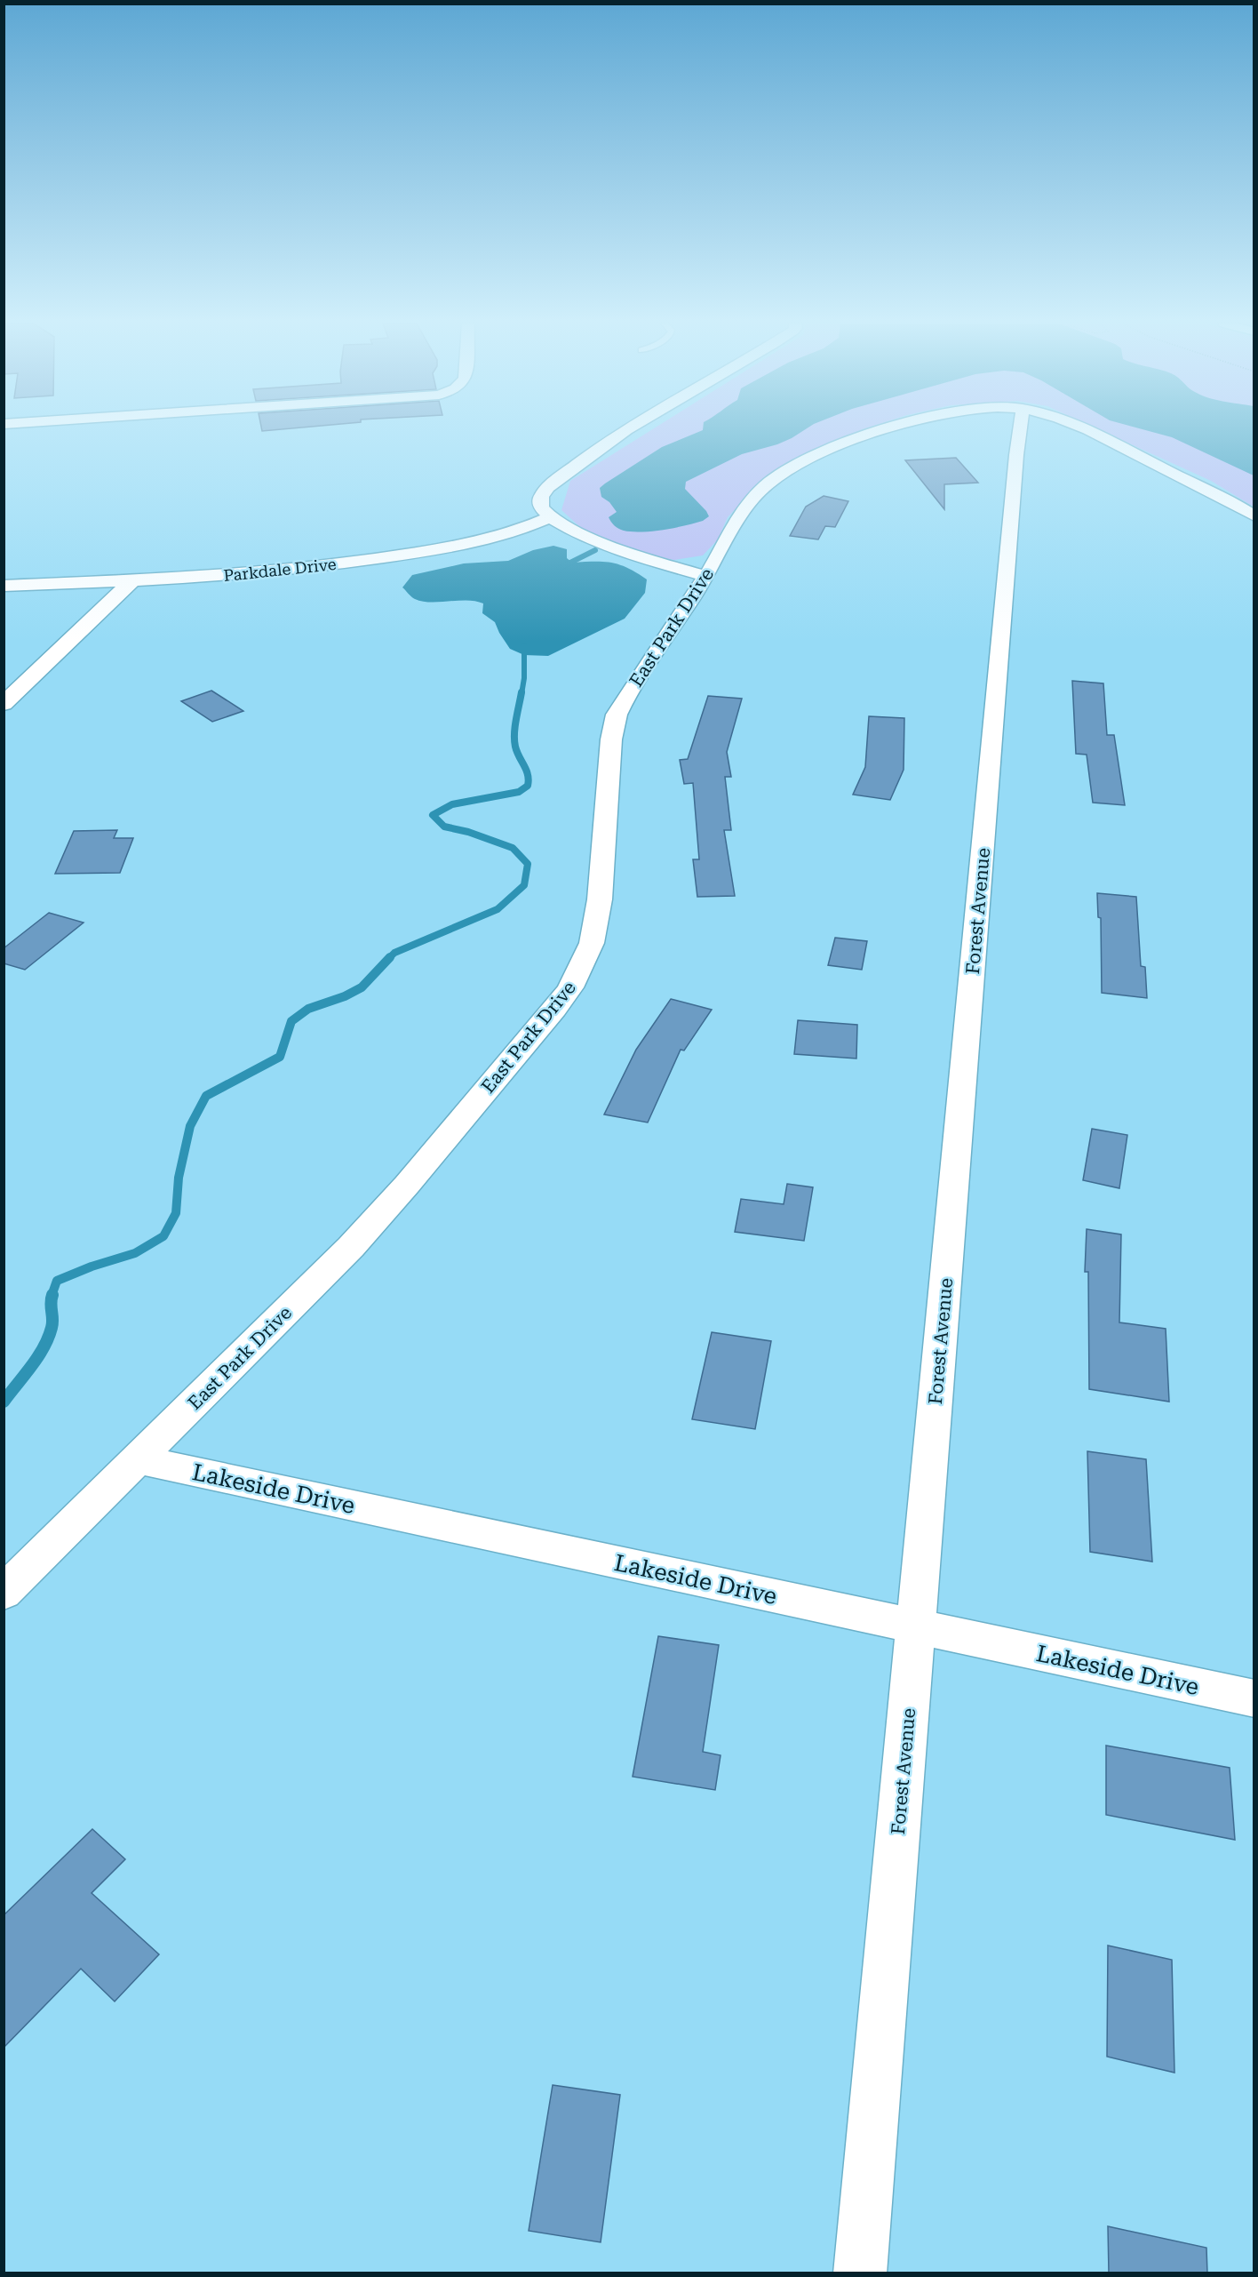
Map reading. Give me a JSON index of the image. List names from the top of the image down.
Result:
{
  "streets": {
    "street": [
      "Parkdale Drive",
      "East Park Drive",
      "Forest Avenue",
      "Lakeside Drive"
    ]
  },
  "crossings": [
    ["East Park Drive", "Lakeside Drive"],
    ["Forest Avenue", "Lakeside Drive"]
  ]
}
